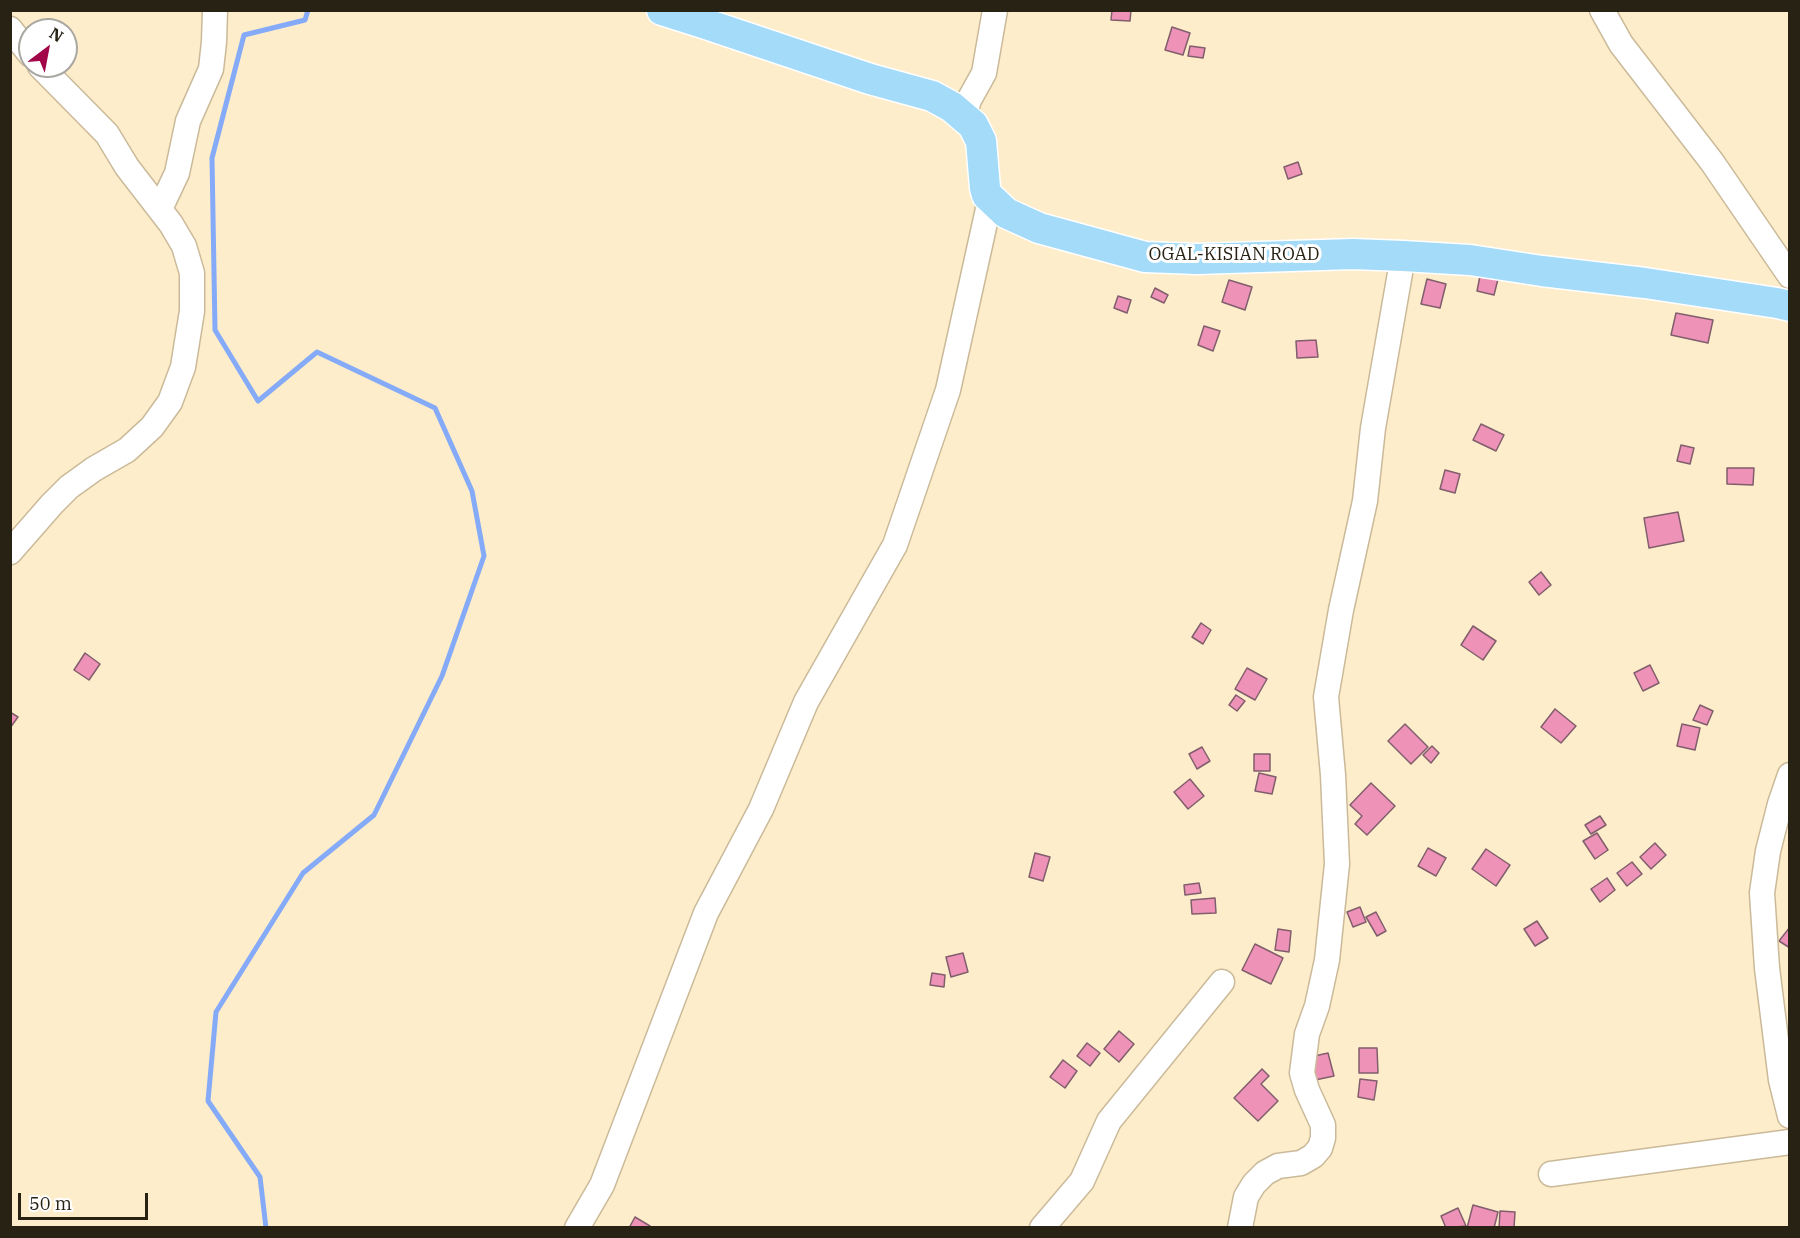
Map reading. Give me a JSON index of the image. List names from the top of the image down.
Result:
{
  "streets": {
    "main road": ["OGAL-KISIAN ROAD"]
  },
  "scale_bar": "50 m",
  "north": "top right"
}
